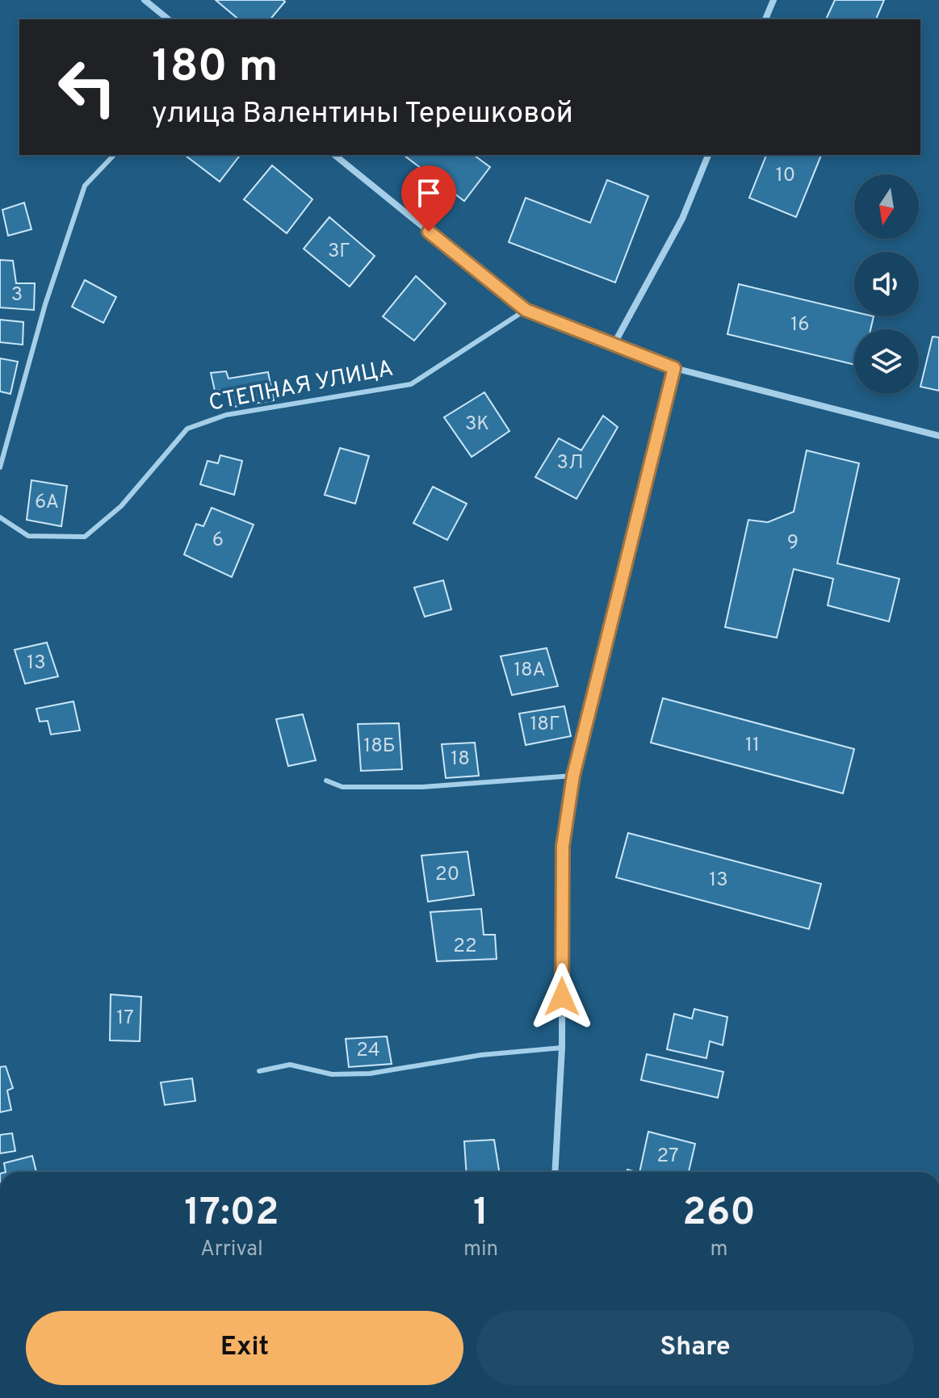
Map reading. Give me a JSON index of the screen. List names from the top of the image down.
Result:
{
  "streets": {
    "lane": ["СТЕПНАЯ УЛИЦА"]
  },
  "house_numbers": [
    "10",
    "3Г",
    "3",
    "16",
    "3К",
    "3Л",
    "6А",
    "6",
    "9",
    "13",
    "18А",
    "18Г",
    "11",
    "18Б",
    "18",
    "20",
    "13",
    "22",
    "17",
    "24",
    "27"
  ],
  "north": "bottom",
  "page": {
    "turn": ["180 m", "улица Валентины Терешковой"],
    "eta": [
      "17:02",
      "Arrival",
      "1",
      "min",
      "260",
      "m"
    ],
    "buttons": ["Exit", "Share"]
  }
}
